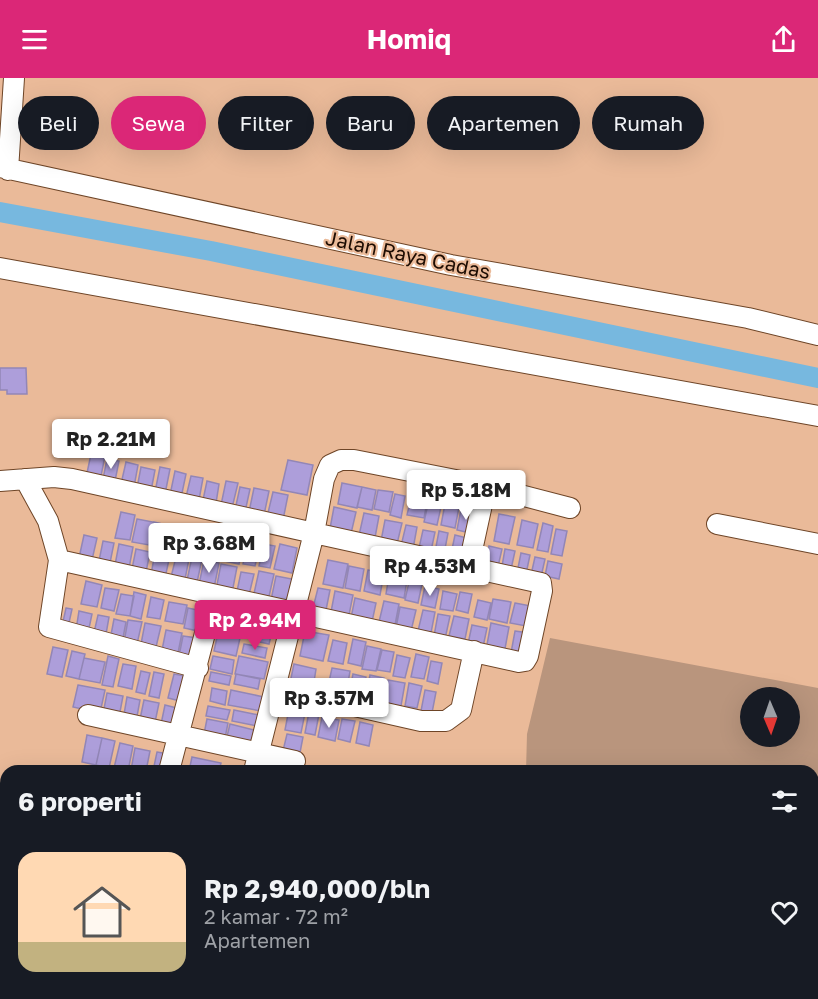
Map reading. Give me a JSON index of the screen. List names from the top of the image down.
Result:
{
  "streets": {
    "street": ["Jalan Raya Cadas"]
  },
  "north": "bottom",
  "page": {
    "header": "Homiq",
    "chip": [
      "Beli",
      "Sewa",
      "Filter",
      "Baru",
      "Apartemen",
      "Rumah"
    ],
    "price": [
      "Rp 2.21M",
      "Rp 5.18M",
      "Rp 3.68M",
      "Rp 4.53M",
      "Rp 2.94M",
      "Rp 3.57M"
    ],
    "heading": "6 properti",
    "list": [
      {
        "name": "Rp 2,940,000/bln",
        "note": "2 kamar · 72 m² · Apartemen"
      }
    ]
  }
}
